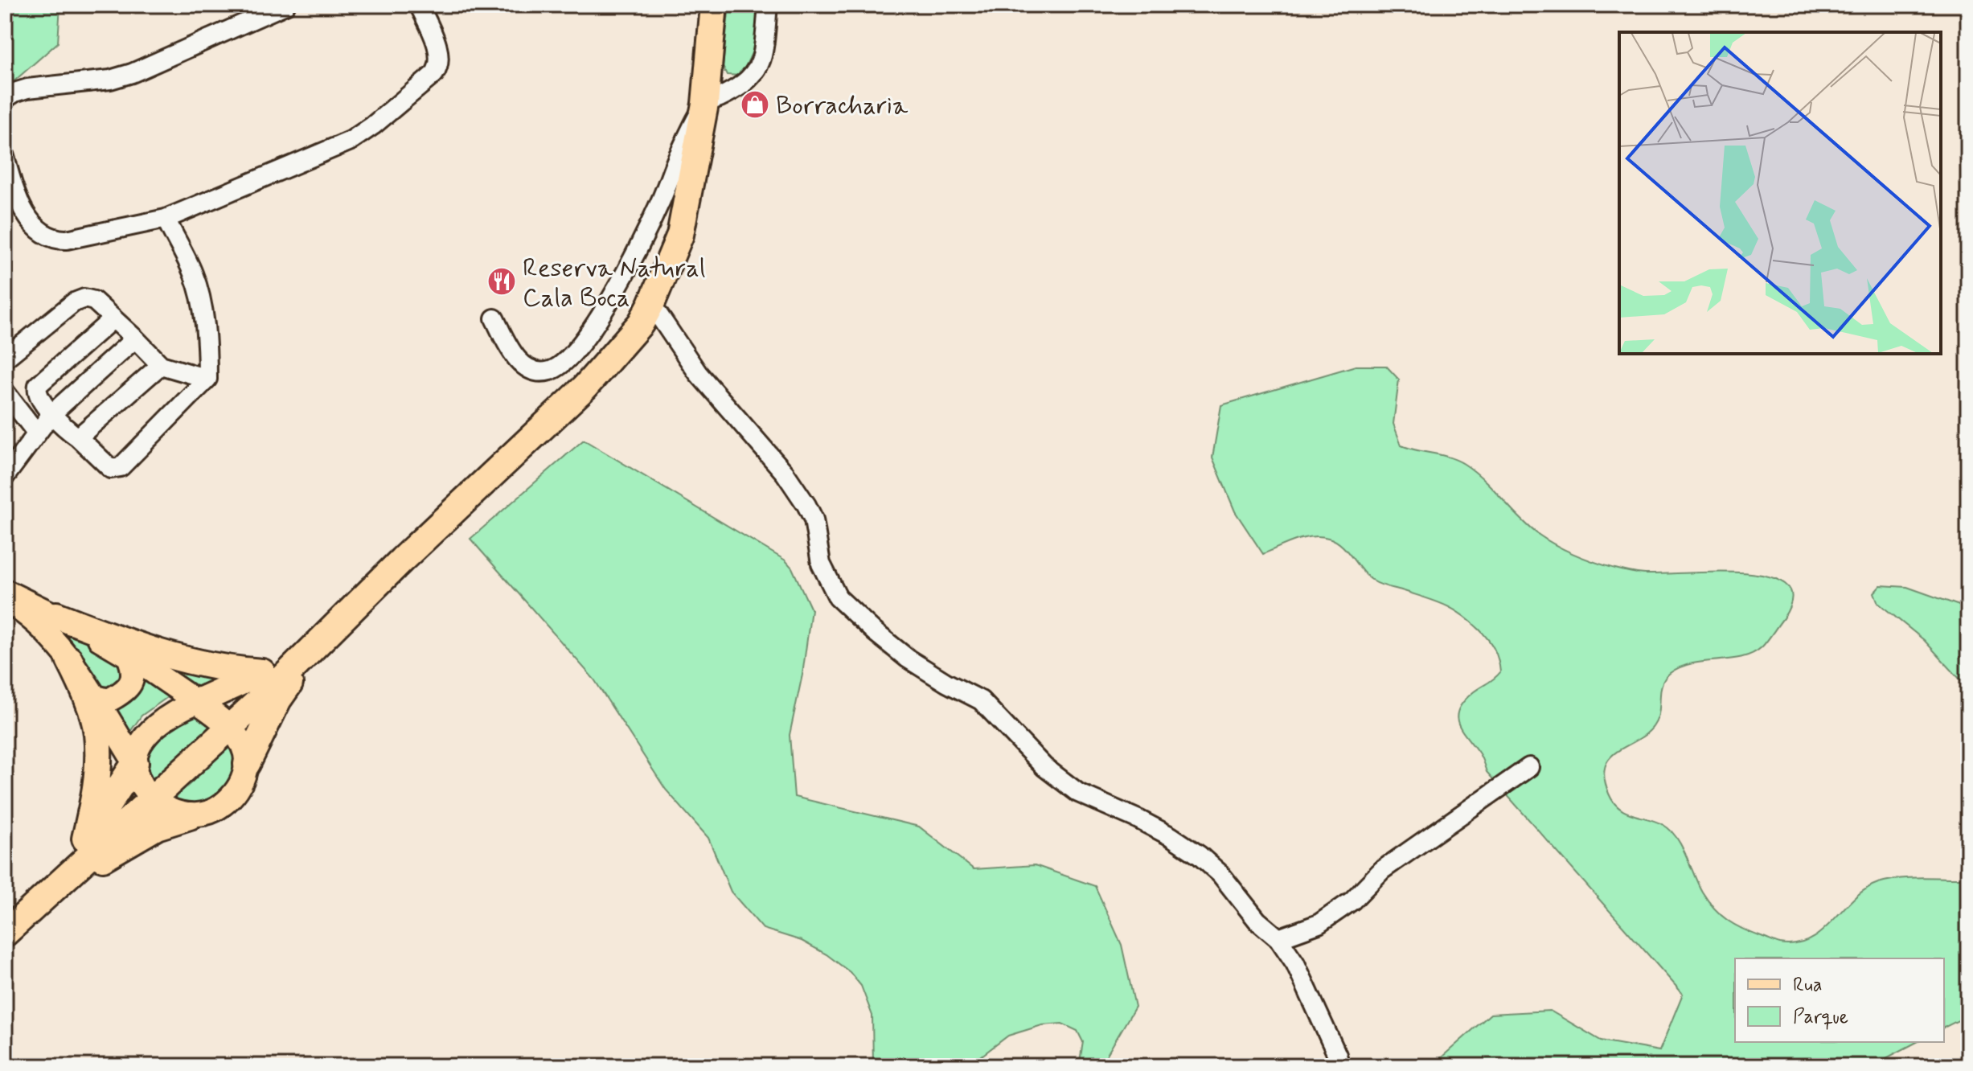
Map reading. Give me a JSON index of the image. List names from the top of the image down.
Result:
{
  "places": {
    "shop": ["Borracharia"],
    "restaurant": ["Reserva Natural Cala Boca"]
  },
  "legend": ["Rua", "Parque"]
}
